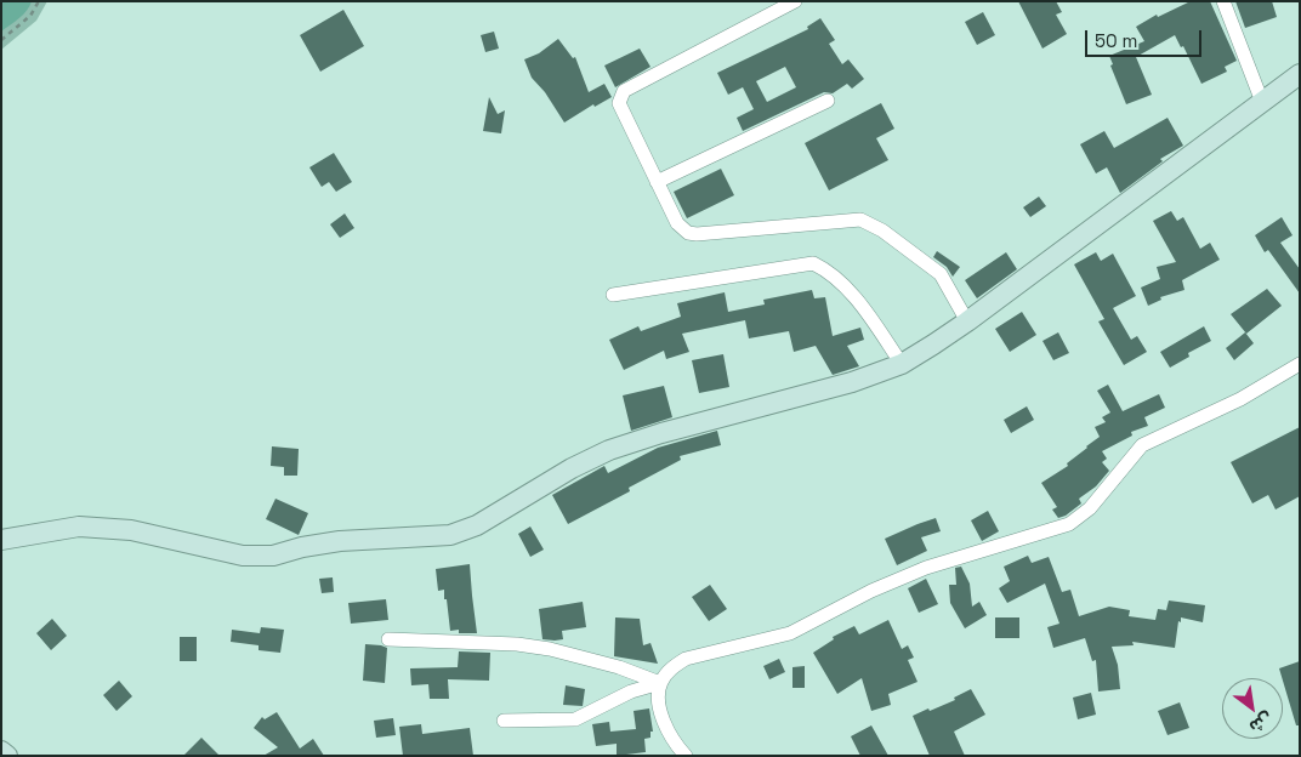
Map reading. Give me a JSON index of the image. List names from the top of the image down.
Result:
{
  "scale_bar": "50 m",
  "north": "bottom right"
}
